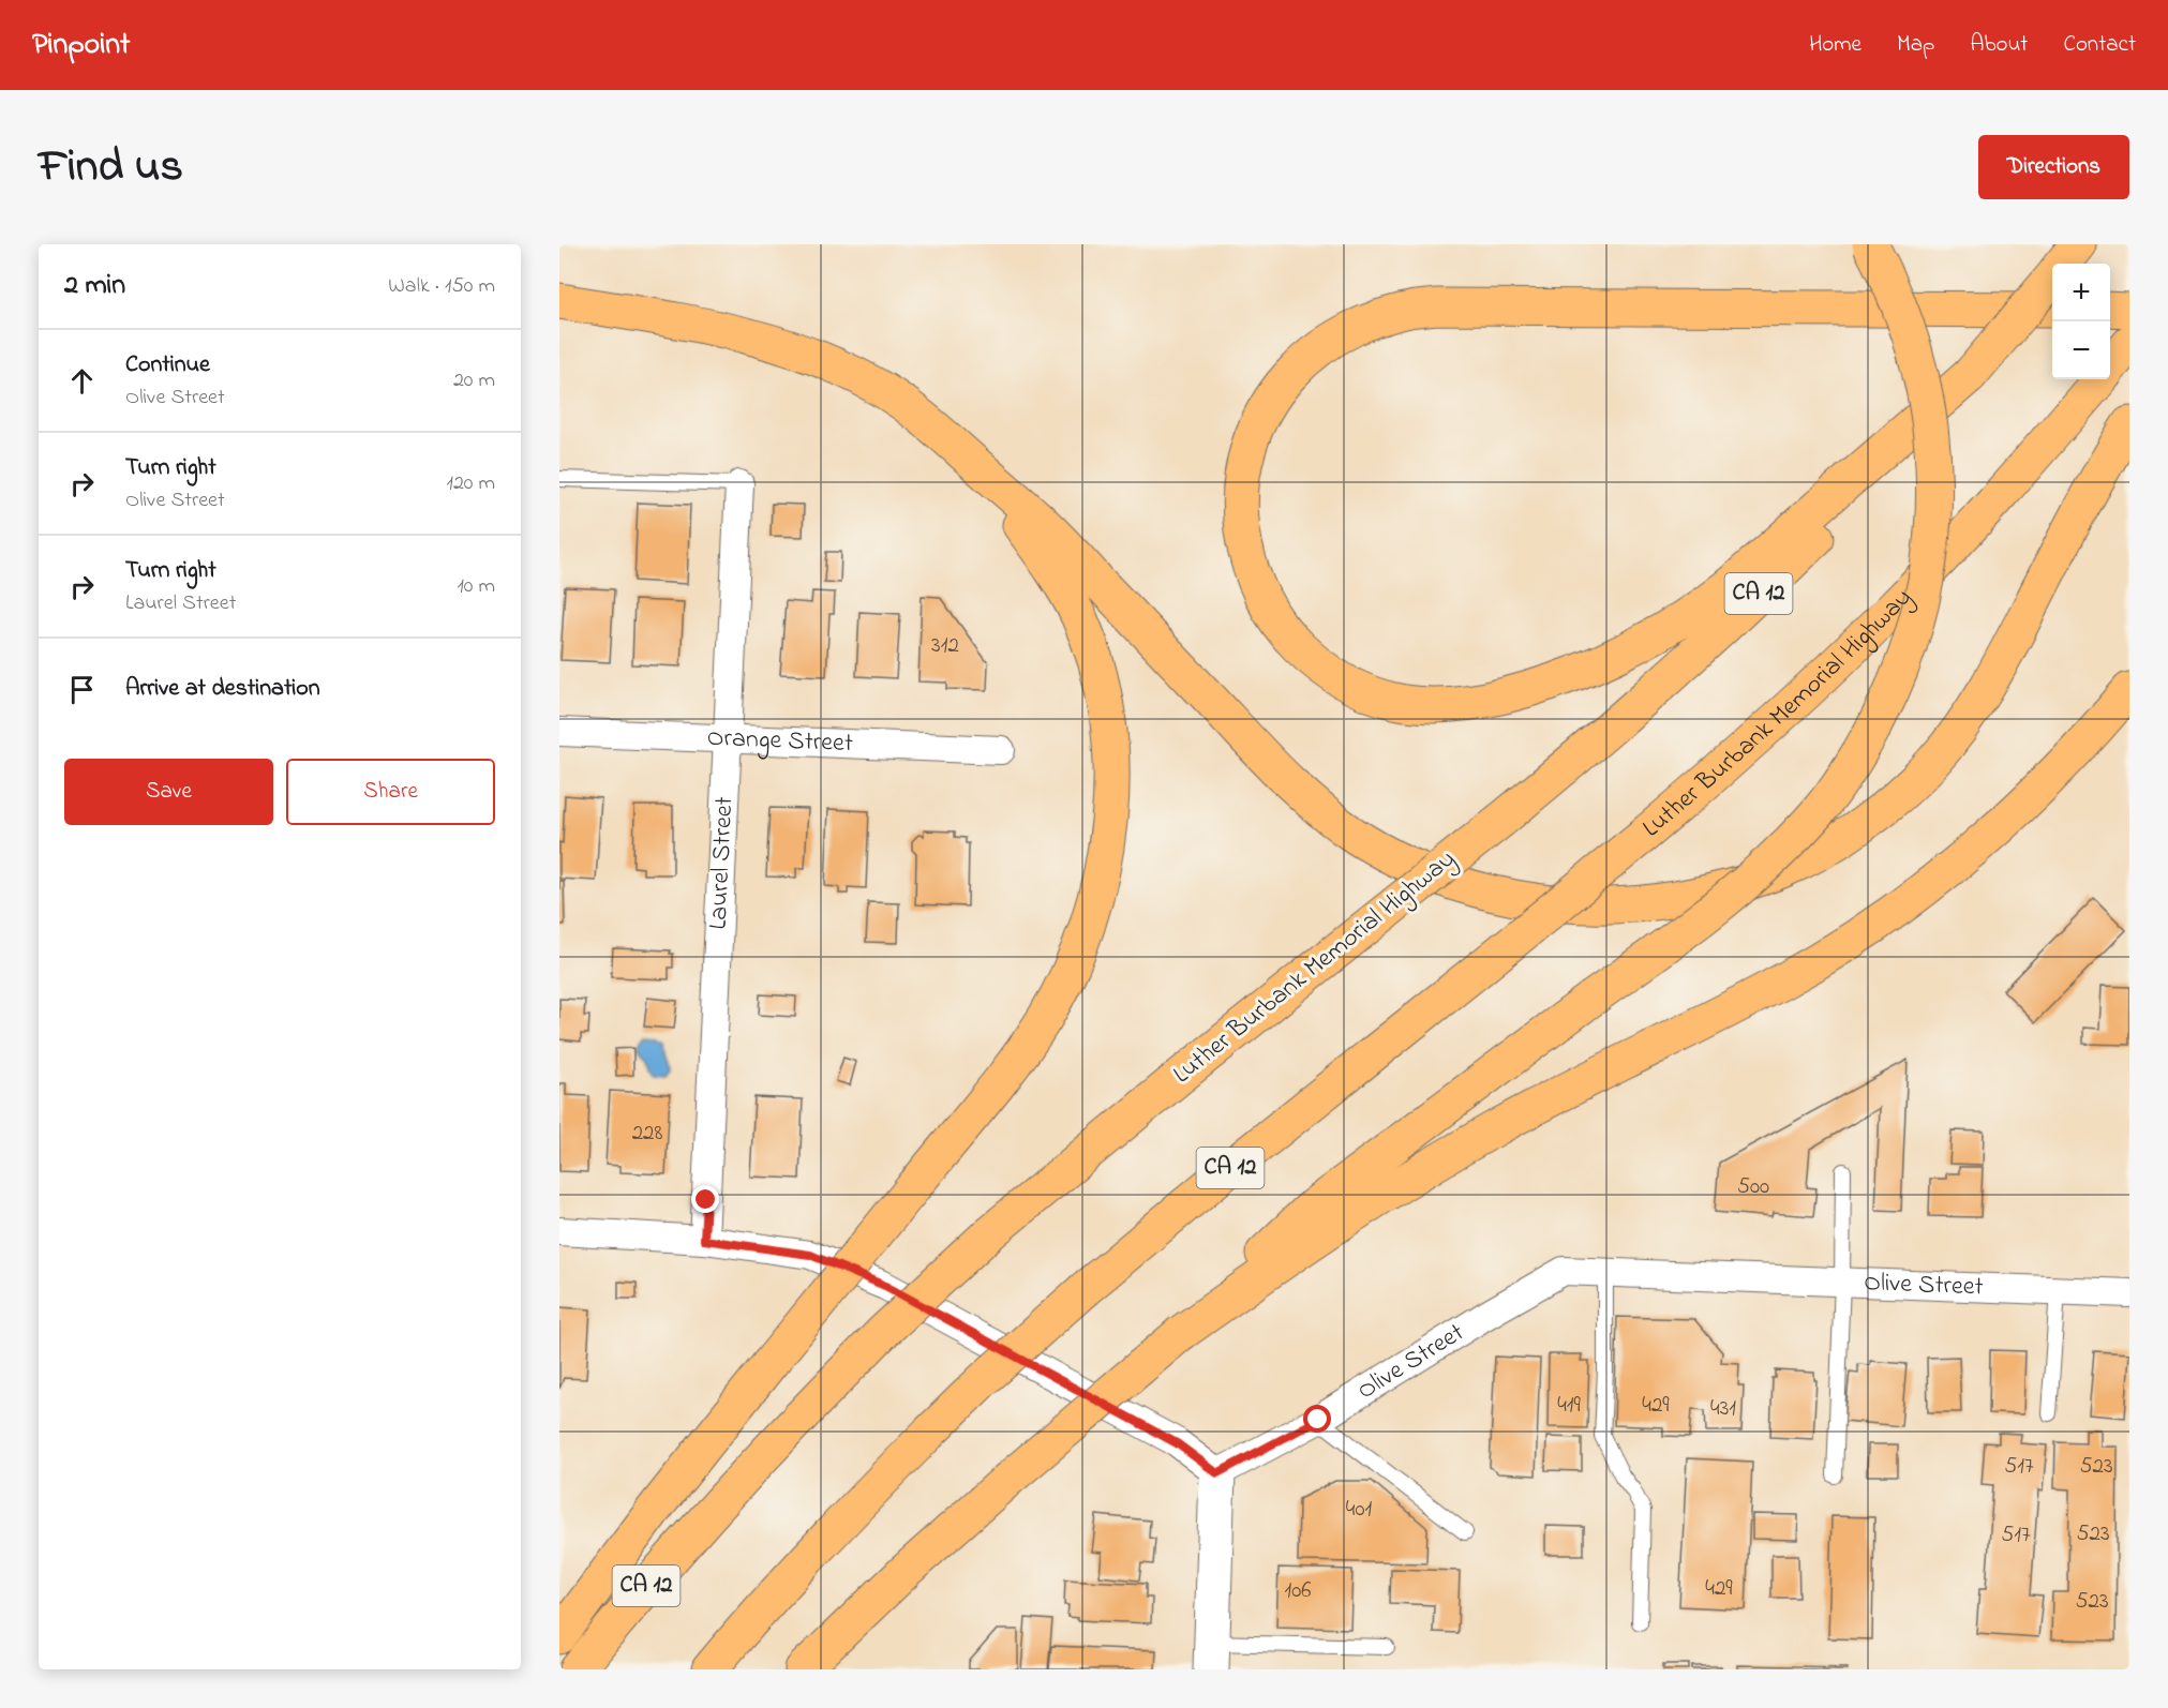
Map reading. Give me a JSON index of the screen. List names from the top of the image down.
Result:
{
  "streets": {
    "highway": ["CA 12", "Luther Burbank Memorial Highway"],
    "street": ["Orange Street", "Laurel Street", "Olive Street"]
  },
  "crossings": [
    ["Orange Street", "Laurel Street"]
  ],
  "house_numbers": [
    "312",
    "228",
    "500",
    "419",
    "429",
    "431",
    "517",
    "523",
    "401",
    "523",
    "517",
    "429",
    "106",
    "523"
  ],
  "page": {
    "header": "Pinpoint",
    "nav": [
      "Home",
      "Map",
      "About",
      "Contact"
    ],
    "title": "Find us",
    "buttons": [
      "Directions",
      ["Save", "Share"]
    ],
    "heading": ["2 min", "Walk · 150 m"],
    "map_buttons": ["+", "−"],
    "list": [
      ["Continue", "Olive Street", "20 m"],
      ["Turn right", "Olive Street", "120 m"],
      ["Turn right", "Laurel Street", "10 m"],
      "Arrive at destination"
    ]
  }
}
